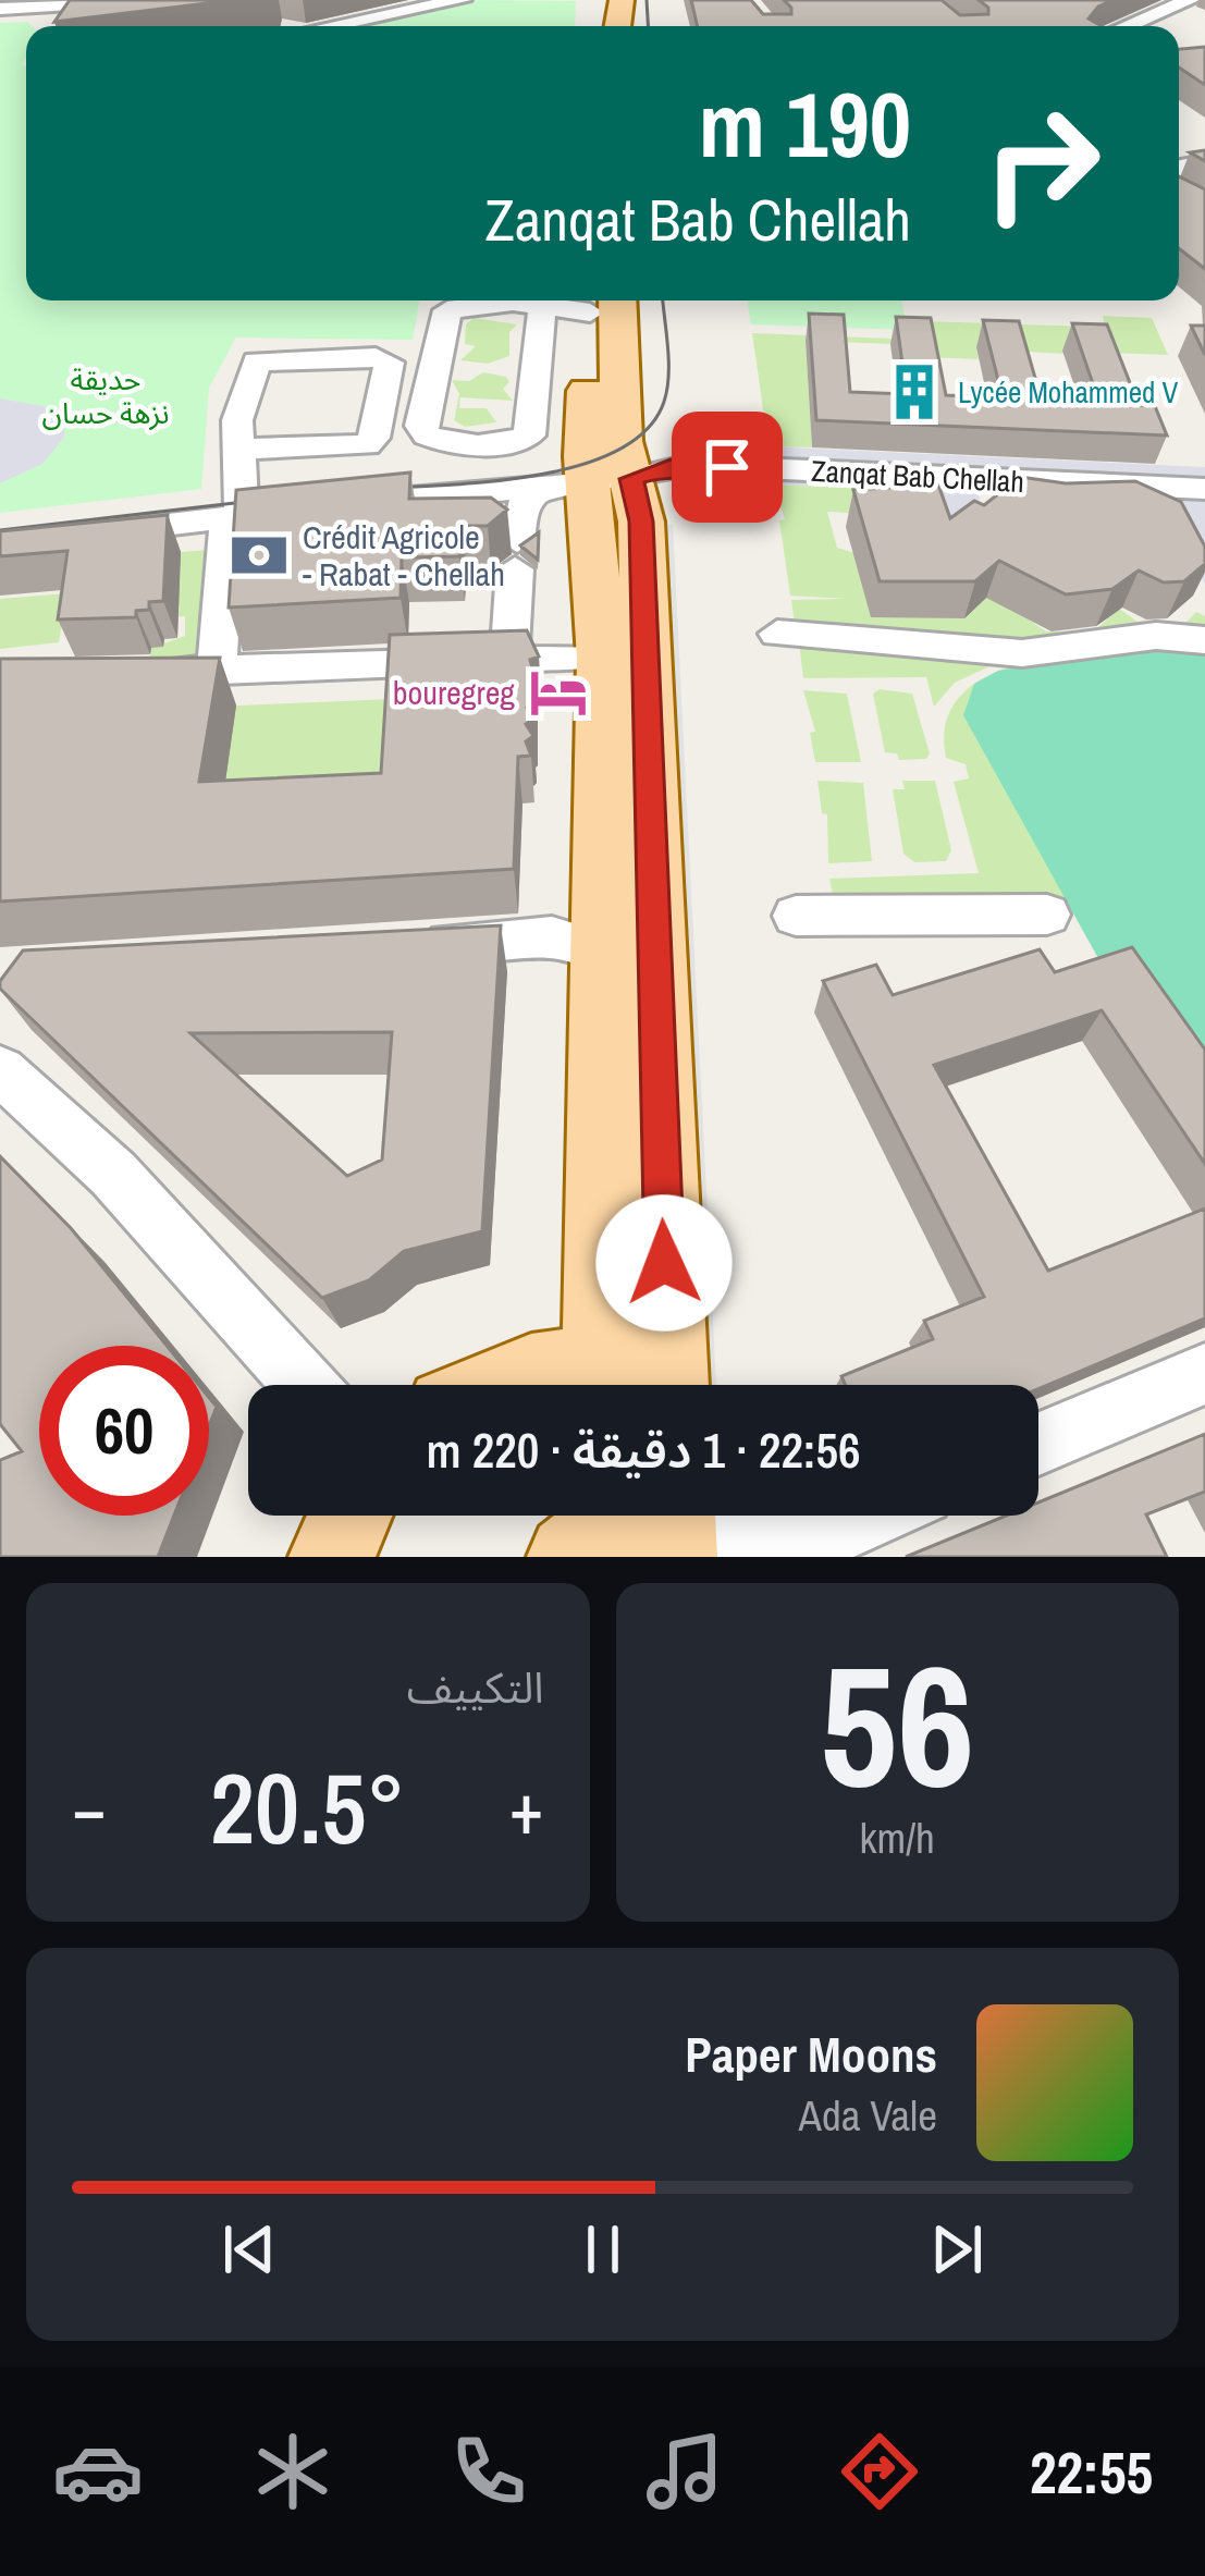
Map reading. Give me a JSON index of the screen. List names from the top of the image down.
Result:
{
  "streets": {
    "street": ["Zanqat Bab Chellah"]
  },
  "parks": ["حديقة نزهة حسان"],
  "places": {
    "building": ["Lycée Mohammed V"],
    "bank": ["Crédit Agricole - Rabat - Chellah"],
    "hotel": ["bouregreg"]
  },
  "page": {
    "turn": ["190 m", "Zanqat Bab Chellah"],
    "limit": "60",
    "trip": "22:56 · 1 دقيقة · 220 m",
    "tile": [
      ["56", "km/h"],
      "التكييف"
    ],
    "heat": ["−", "20.5°", "+"],
    "song": ["Paper Moons", "Ada Vale"],
    "tabs": "22:55"
  }
}
